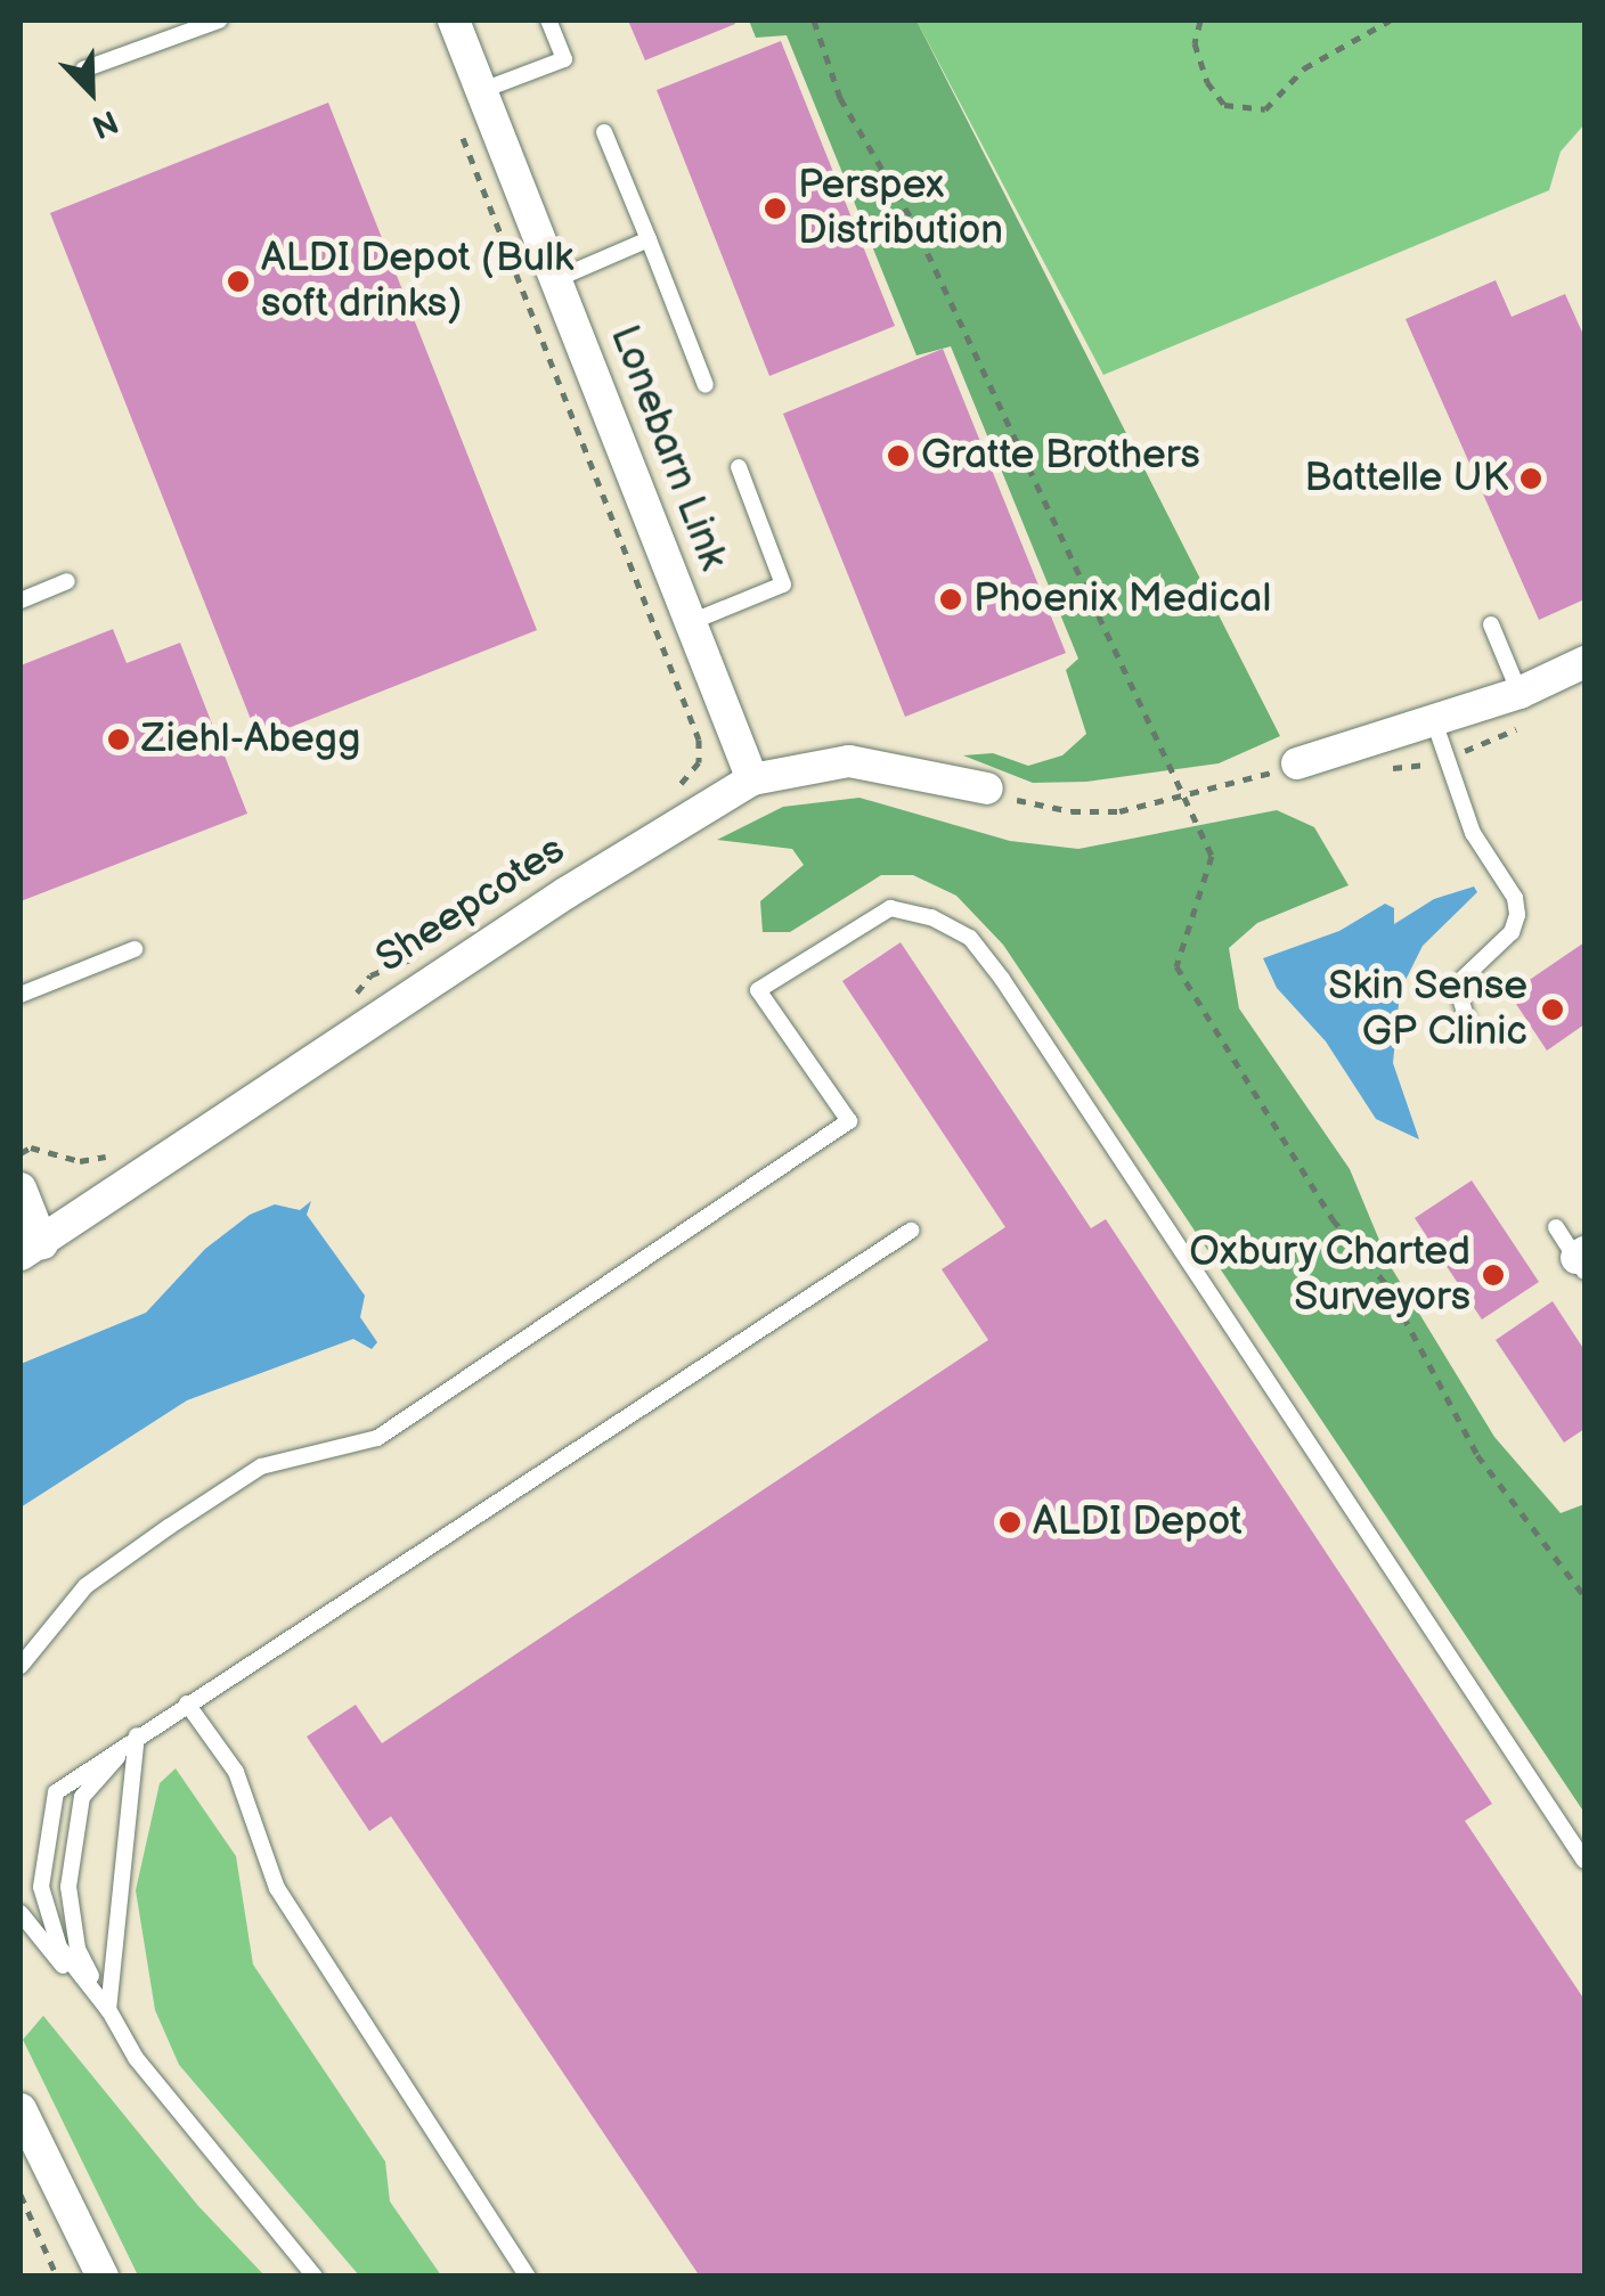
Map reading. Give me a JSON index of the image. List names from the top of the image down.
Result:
{
  "streets": {
    "street": ["Lonebarn Link", "Sheepcotes"]
  },
  "crossings": [
    ["Lonebarn Link", "Sheepcotes"]
  ],
  "places": [
    "Perspex Distribution",
    "ALDI Depot (Bulk soft drinks)",
    "Gratte Brothers",
    "Battelle UK",
    "Phoenix Medical",
    "Ziehl-Abegg",
    "Skin Sense GP Clinic",
    "Oxbury Charted Surveyors",
    "ALDI Depot"
  ],
  "north": "bottom right"
}
